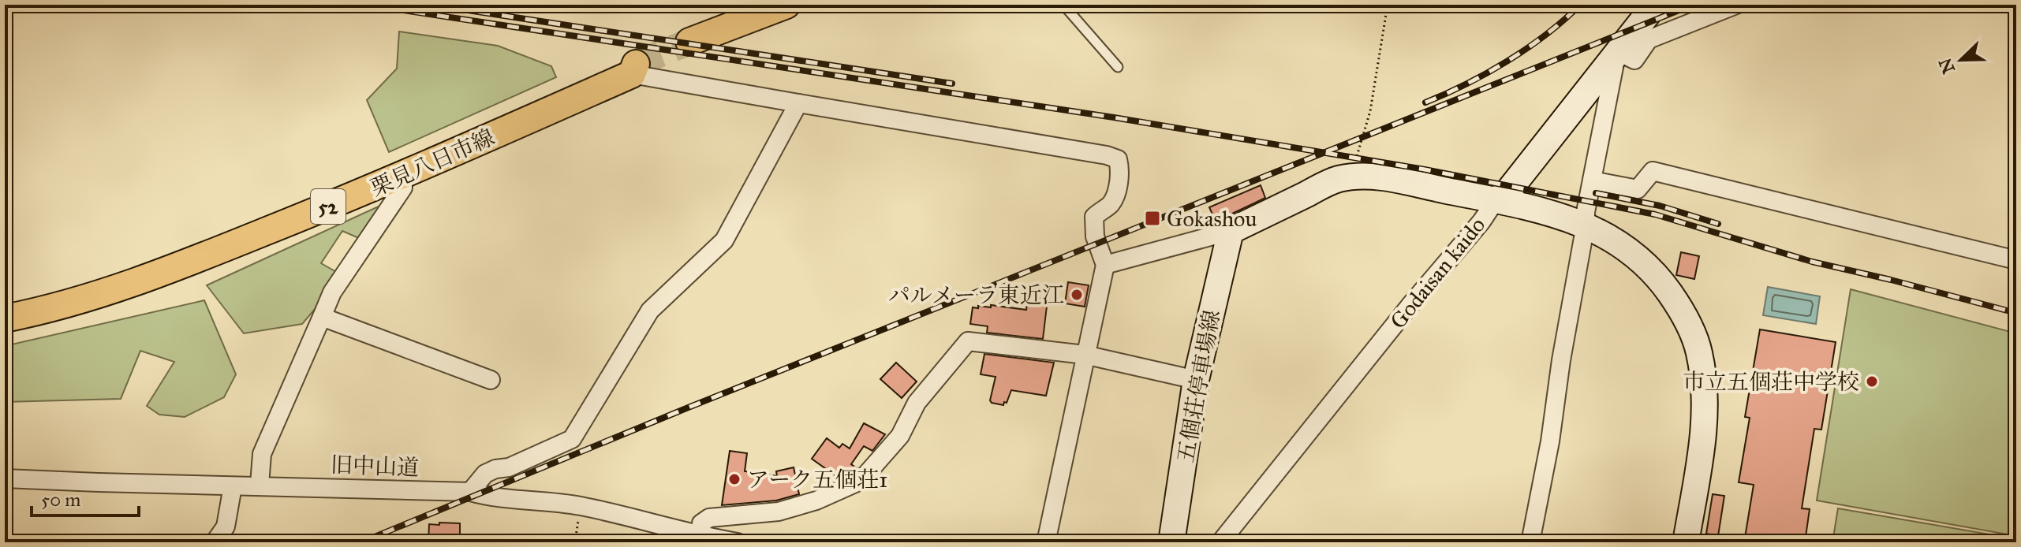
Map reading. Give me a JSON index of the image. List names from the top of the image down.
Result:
{
  "streets": {
    "main road": ["栗見八日市線", "52"],
    "street": ["Godaisan kaido", "五個荘停車場線", "旧中山道"]
  },
  "places": {
    "transit": ["Gokashou"],
    "other": ["パルメーラ東近江", "市立五個荘中学校", "アーク五個荘1"]
  },
  "scale_bar": "50 m",
  "north": "bottom left"
}
